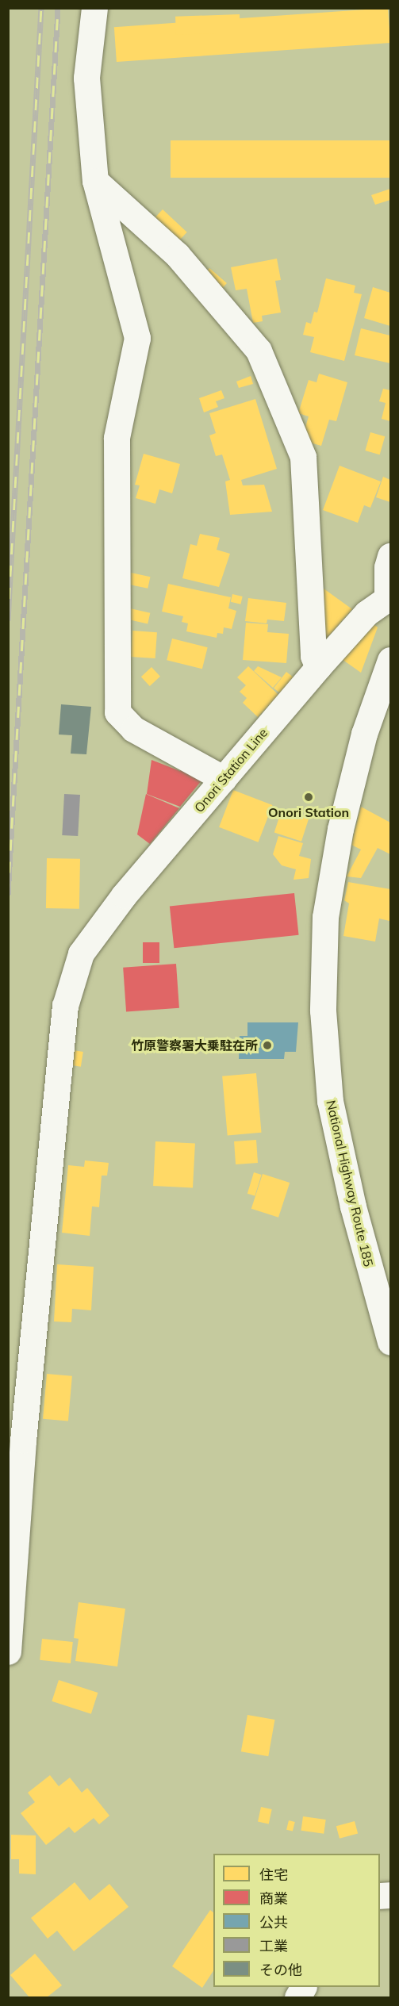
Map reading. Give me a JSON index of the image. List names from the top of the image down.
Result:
{
  "streets": {
    "main road": ["Onori Station Line", "National Highway Route 185"]
  },
  "places": ["Onori Station", "竹原警察署大乗駐在所"],
  "legend": [
    "住宅",
    "商業",
    "公共",
    "工業",
    "その他"
  ]
}
